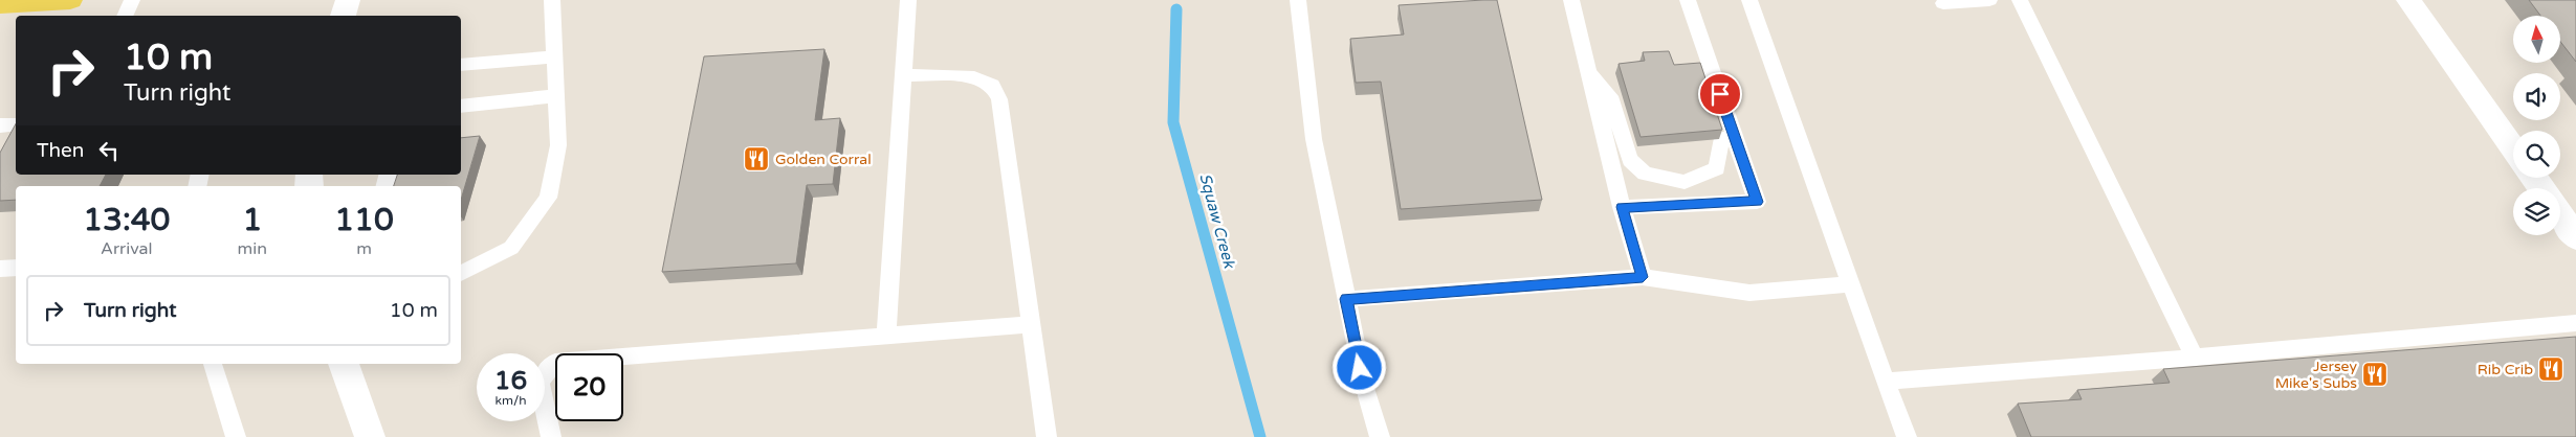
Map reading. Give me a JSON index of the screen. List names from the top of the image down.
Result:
{
  "water": ["Squaw Creek"],
  "places": {
    "restaurant": ["Golden Corral", "Rib Crib", "Jersey Mike's Subs"]
  },
  "north": "top",
  "page": {
    "turn": ["10 m", "Turn right"],
    "then": "Then",
    "eta": [
      "13:40",
      "Arrival",
      "1",
      "min",
      "110",
      "m"
    ],
    "list": [
      {
        "name": "Turn right",
        "value": "10 m"
      }
    ],
    "speed": "16 km/h",
    "limit": "20"
  }
}
